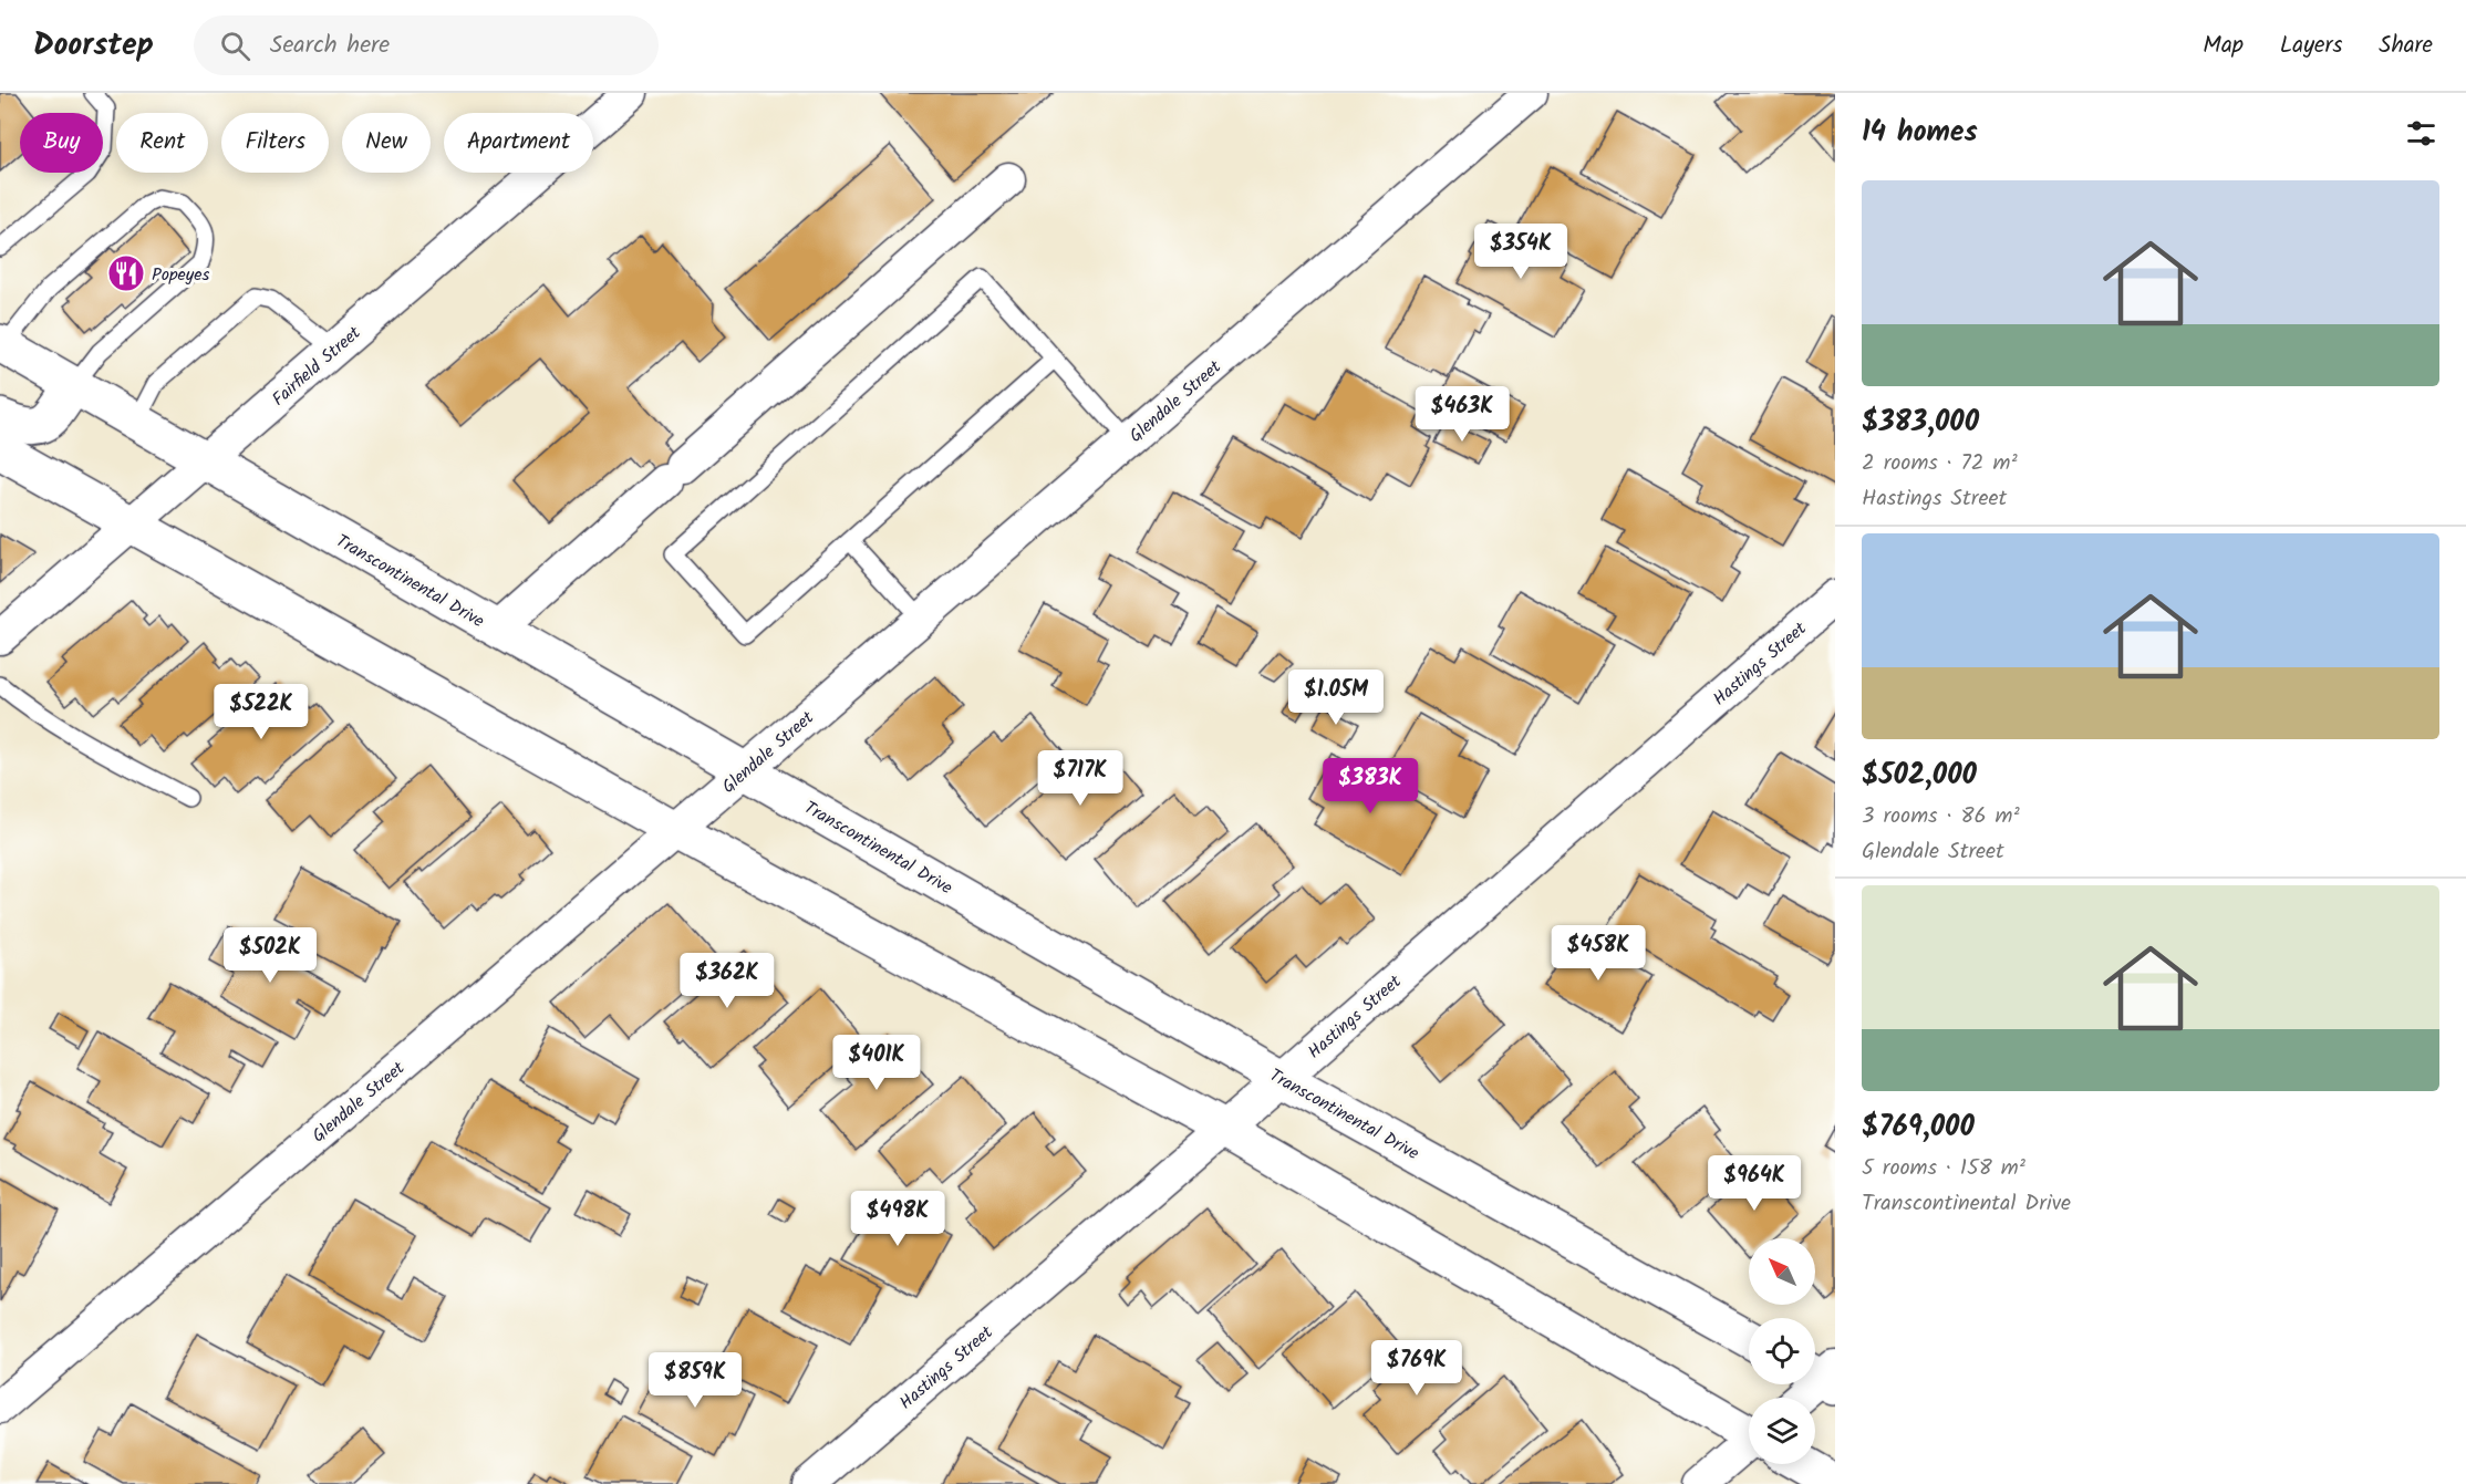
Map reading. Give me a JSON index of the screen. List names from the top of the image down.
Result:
{
  "streets": {
    "street": [
      "Fairfield Street",
      "Glendale Street",
      "Transcontinental Drive",
      "Hastings Street"
    ]
  },
  "crossings": [
    ["Fairfield Street", "Transcontinental Drive"],
    ["Glendale Street", "Transcontinental Drive"],
    ["Transcontinental Drive", "Hastings Street"]
  ],
  "places": {
    "restaurant": ["Popeyes"]
  },
  "north": "top left",
  "page": {
    "header": "Doorstep",
    "search": "Search here",
    "nav": ["Map", "Layers", "Share"],
    "heading": "14 homes",
    "chip": [
      "Buy",
      "Rent",
      "Filters",
      "New",
      "Apartment"
    ],
    "list": [
      {
        "name": "$383,000",
        "note": "2 rooms · 72 m² · Hastings Street"
      },
      {
        "name": "$502,000",
        "note": "3 rooms · 86 m² · Glendale Street"
      },
      {
        "name": "$769,000",
        "note": "5 rooms · 158 m² · Transcontinental Drive"
      }
    ],
    "price": [
      "$354K",
      "$463K",
      "$1.05M",
      "$522K",
      "$717K",
      "$383K",
      "$458K",
      "$502K",
      "$362K",
      "$401K",
      "$964K",
      "$498K",
      "$769K",
      "$859K"
    ]
  }
}
